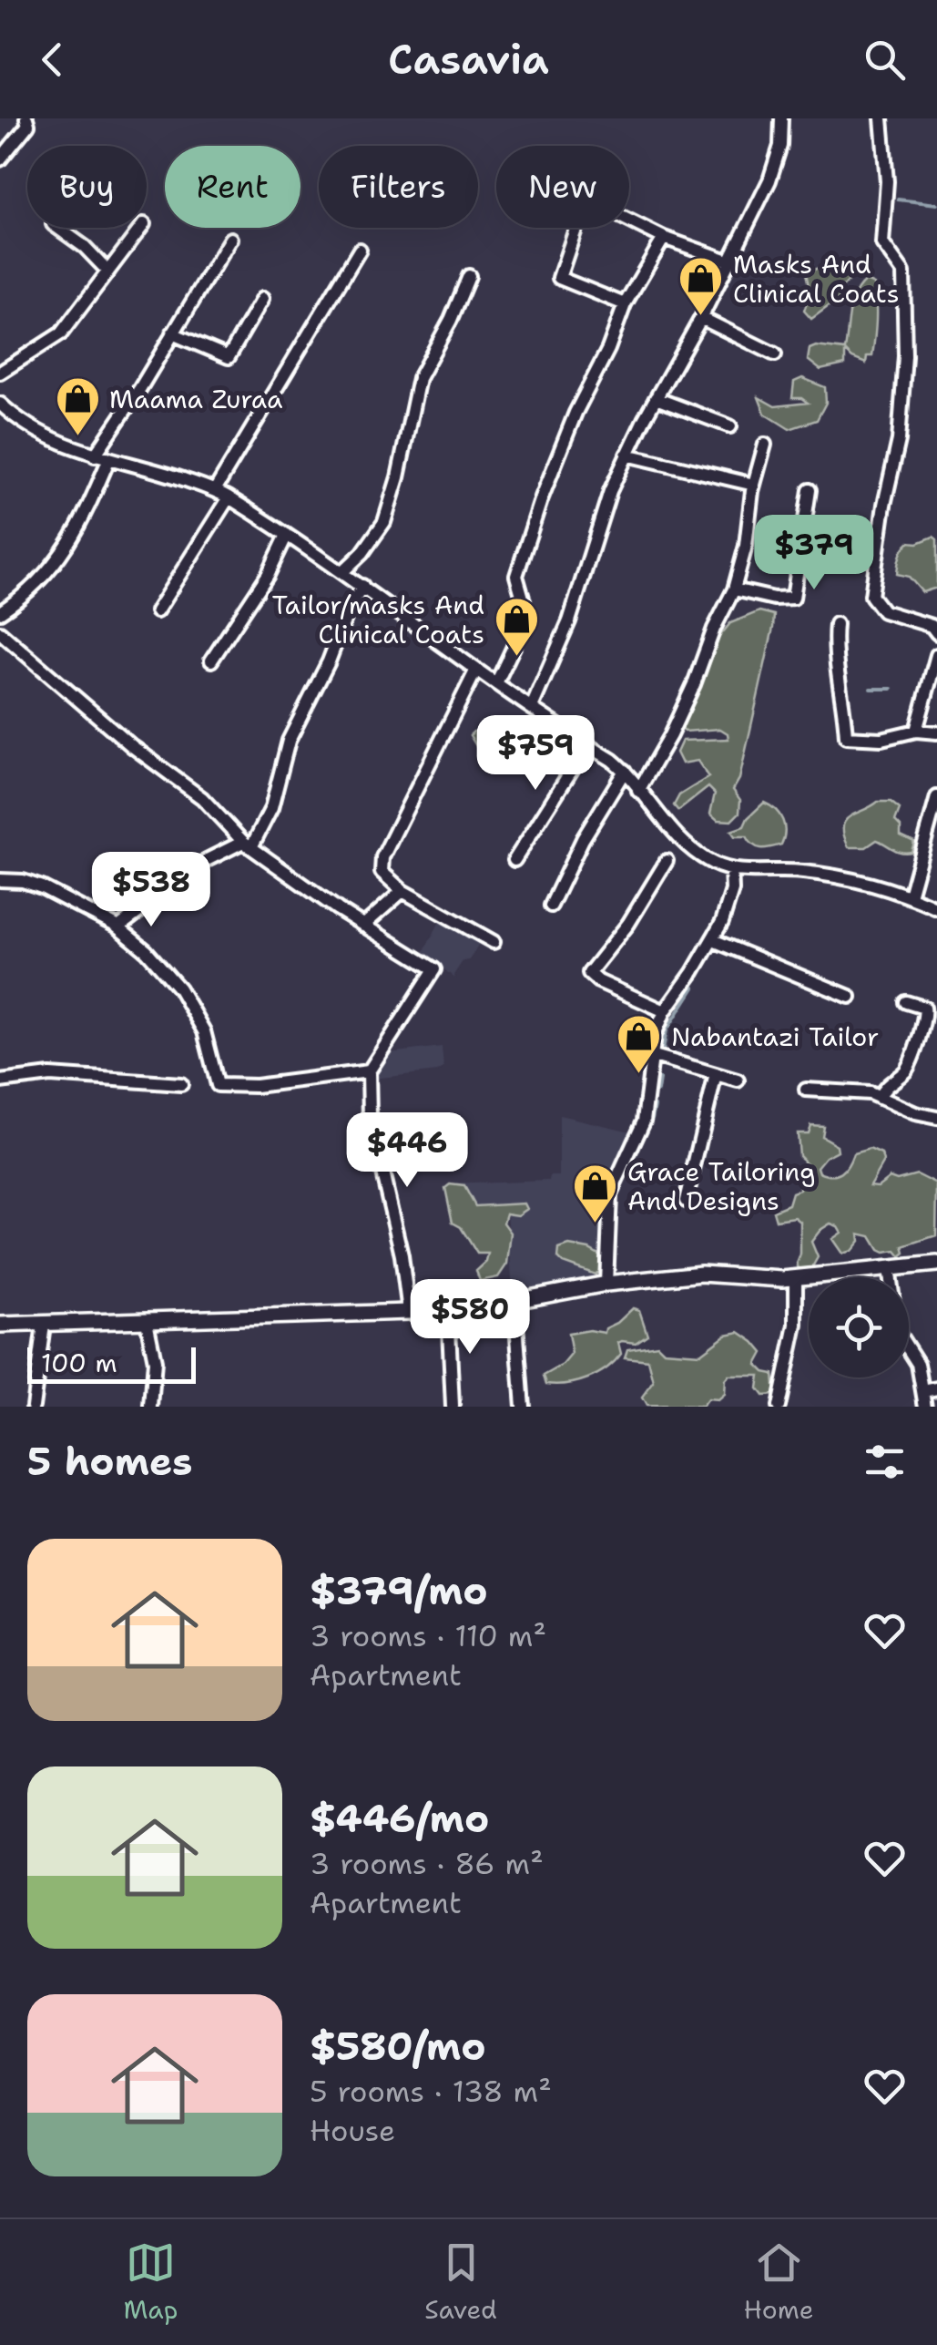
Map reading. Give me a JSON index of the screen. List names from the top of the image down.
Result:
{
  "places": {
    "shop": [
      "Masks And Clinical Coats",
      "Maama Zuraa",
      "Tailor/masks And Clinical Coats",
      "Nabantazi Tailor",
      "Grace Tailoring And Designs"
    ]
  },
  "scale_bar": "100 m",
  "page": {
    "header": "Casavia",
    "chip": [
      "Buy",
      "Rent",
      "Filters",
      "New"
    ],
    "price": [
      "$379",
      "$759",
      "$538",
      "$446",
      "$580"
    ],
    "scale": "100 m",
    "heading": "5 homes",
    "list": [
      {
        "name": "$379/mo",
        "note": "3 rooms · 110 m² · Apartment"
      },
      {
        "name": "$446/mo",
        "note": "3 rooms · 86 m² · Apartment"
      },
      {
        "name": "$580/mo",
        "note": "5 rooms · 138 m² · House"
      }
    ],
    "tabs": ["Map", "Saved", "Home"]
  }
}
